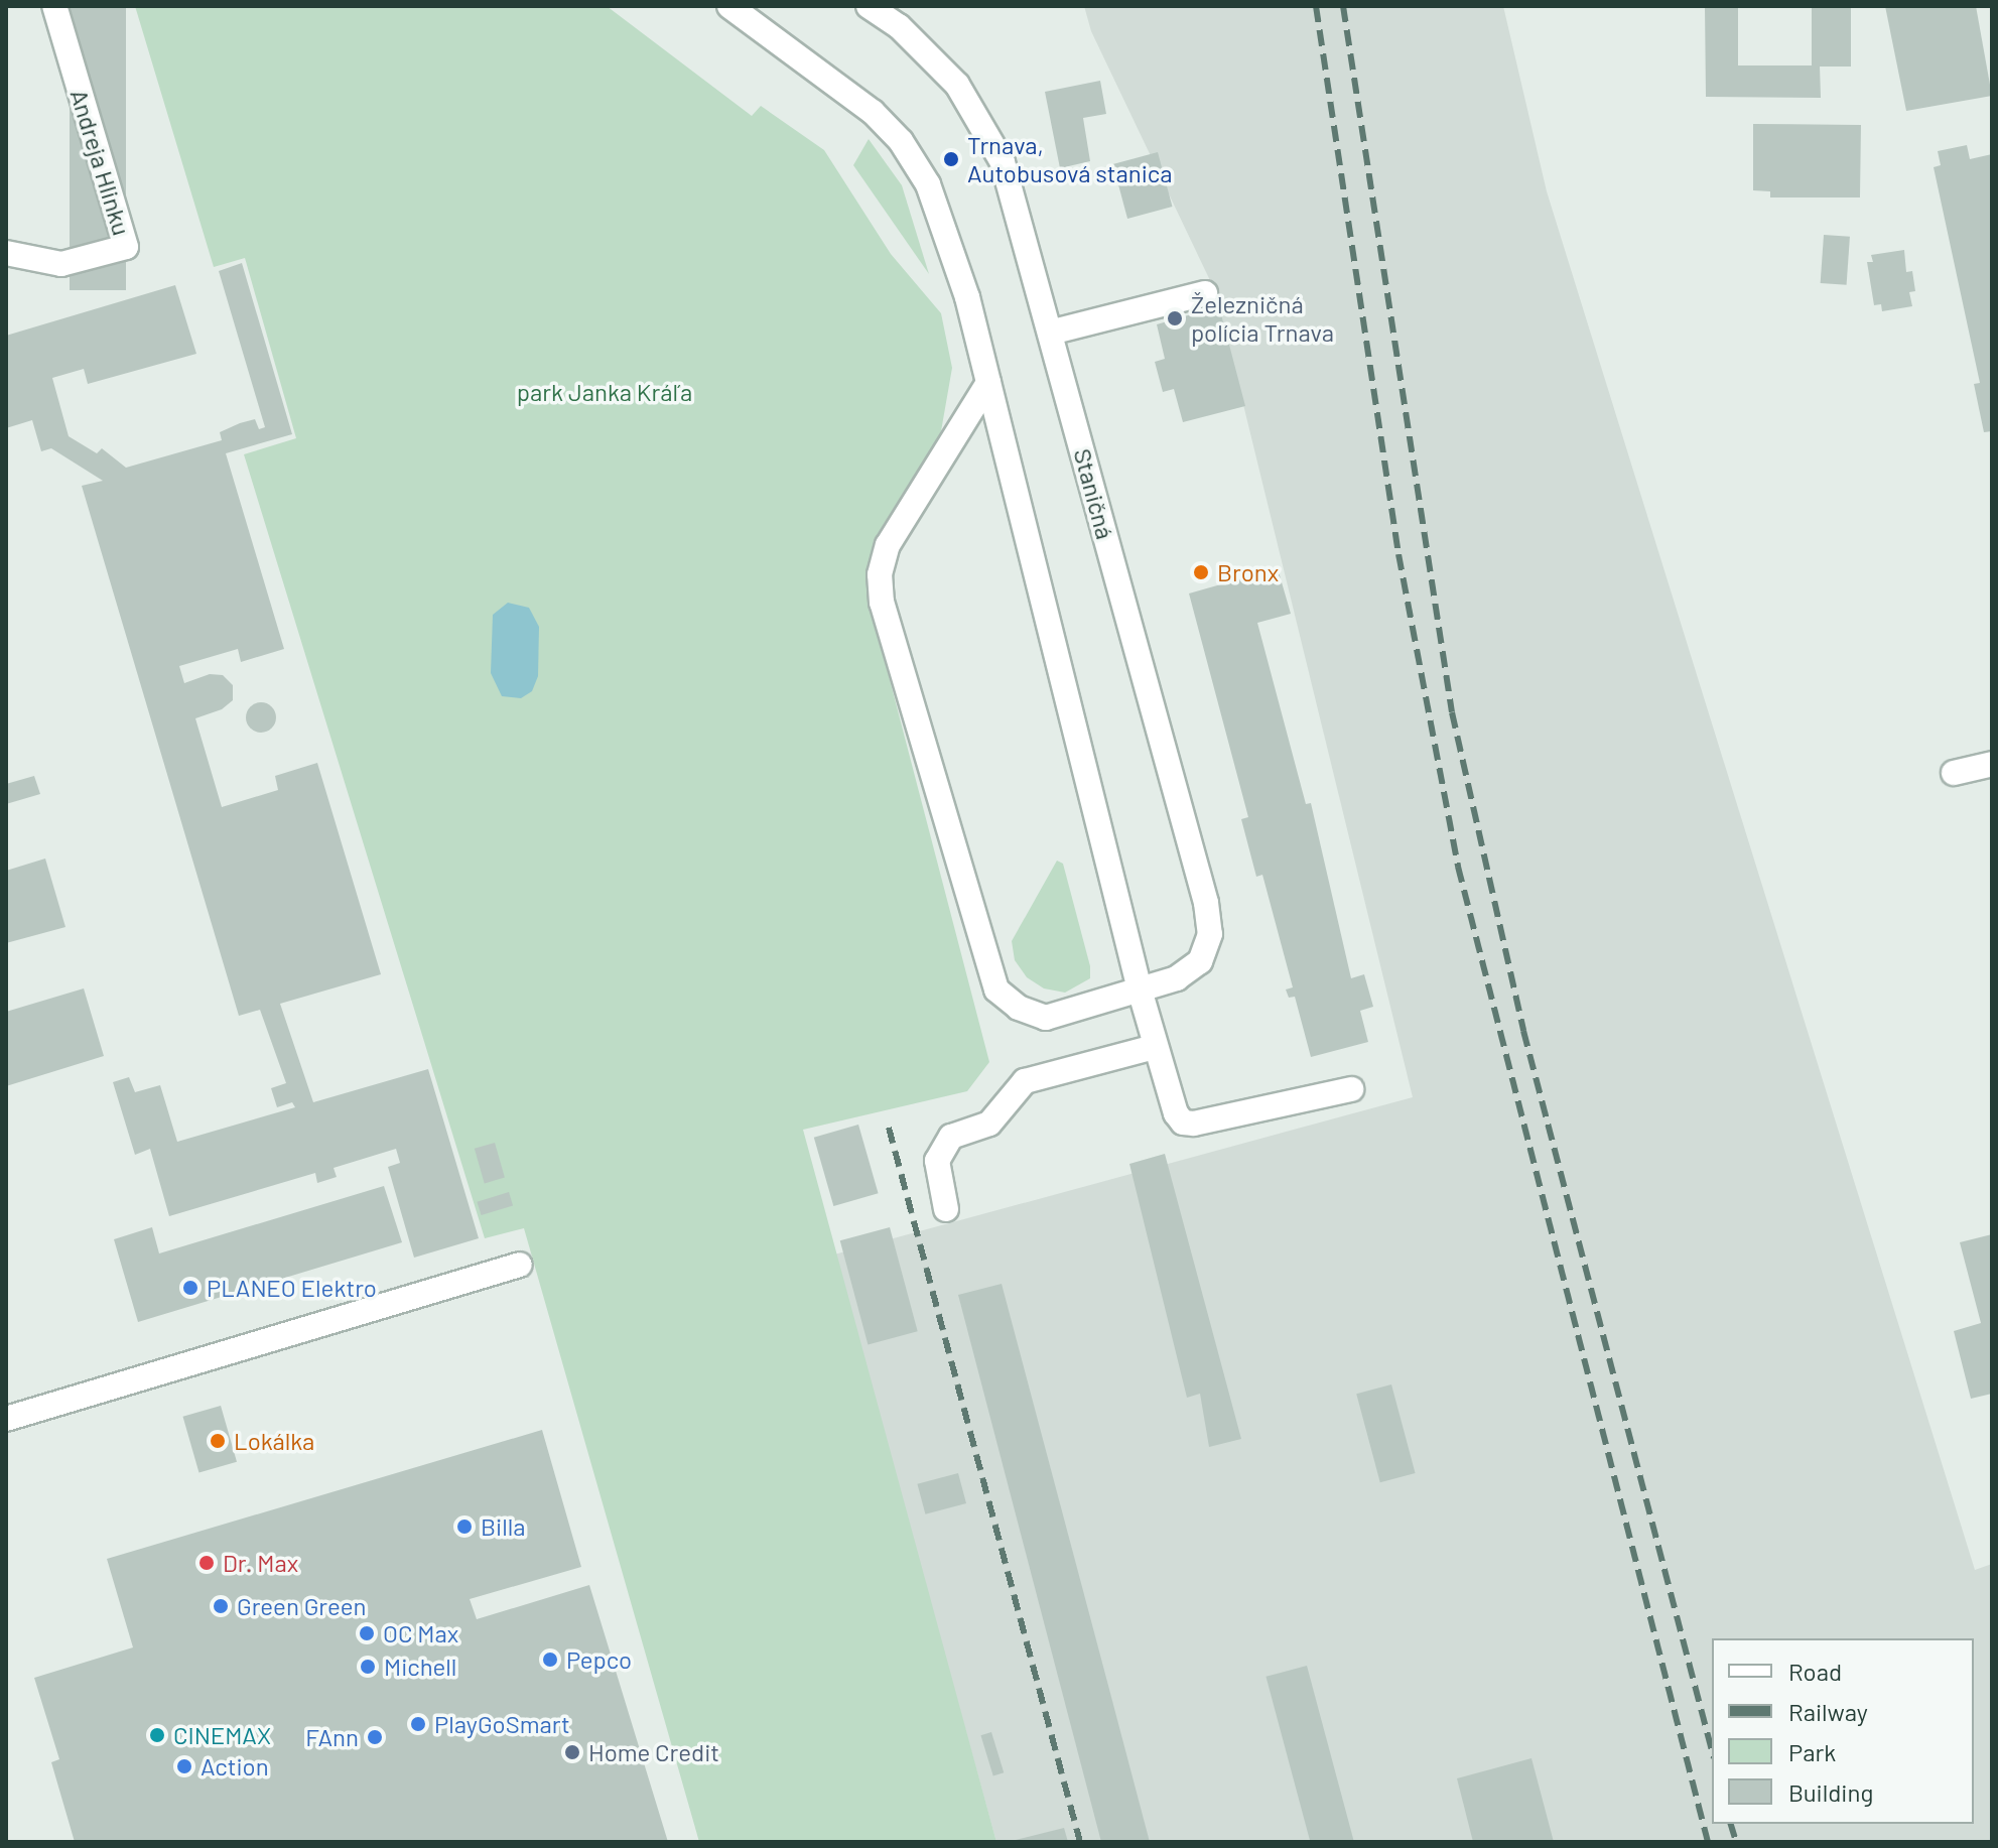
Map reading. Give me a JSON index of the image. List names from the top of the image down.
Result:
{
  "streets": {
    "street": ["Andreja Hlinku", "Staničná"]
  },
  "parks": ["park Janka Kráľa"],
  "places": [
    "Trnava, Autobusová stanica",
    "Železničná polícia Trnava",
    "Bronx",
    "PLANEO Elektro",
    "Lokálka",
    "Billa",
    "Dr. Max",
    "Green Green",
    "OC Max",
    "Pepco",
    "Michell",
    "PlayGoSmart",
    "CINEMAX",
    "FAnn",
    "Home Credit",
    "Action"
  ],
  "legend": [
    "Road",
    "Railway",
    "Park",
    "Building"
  ]
}
